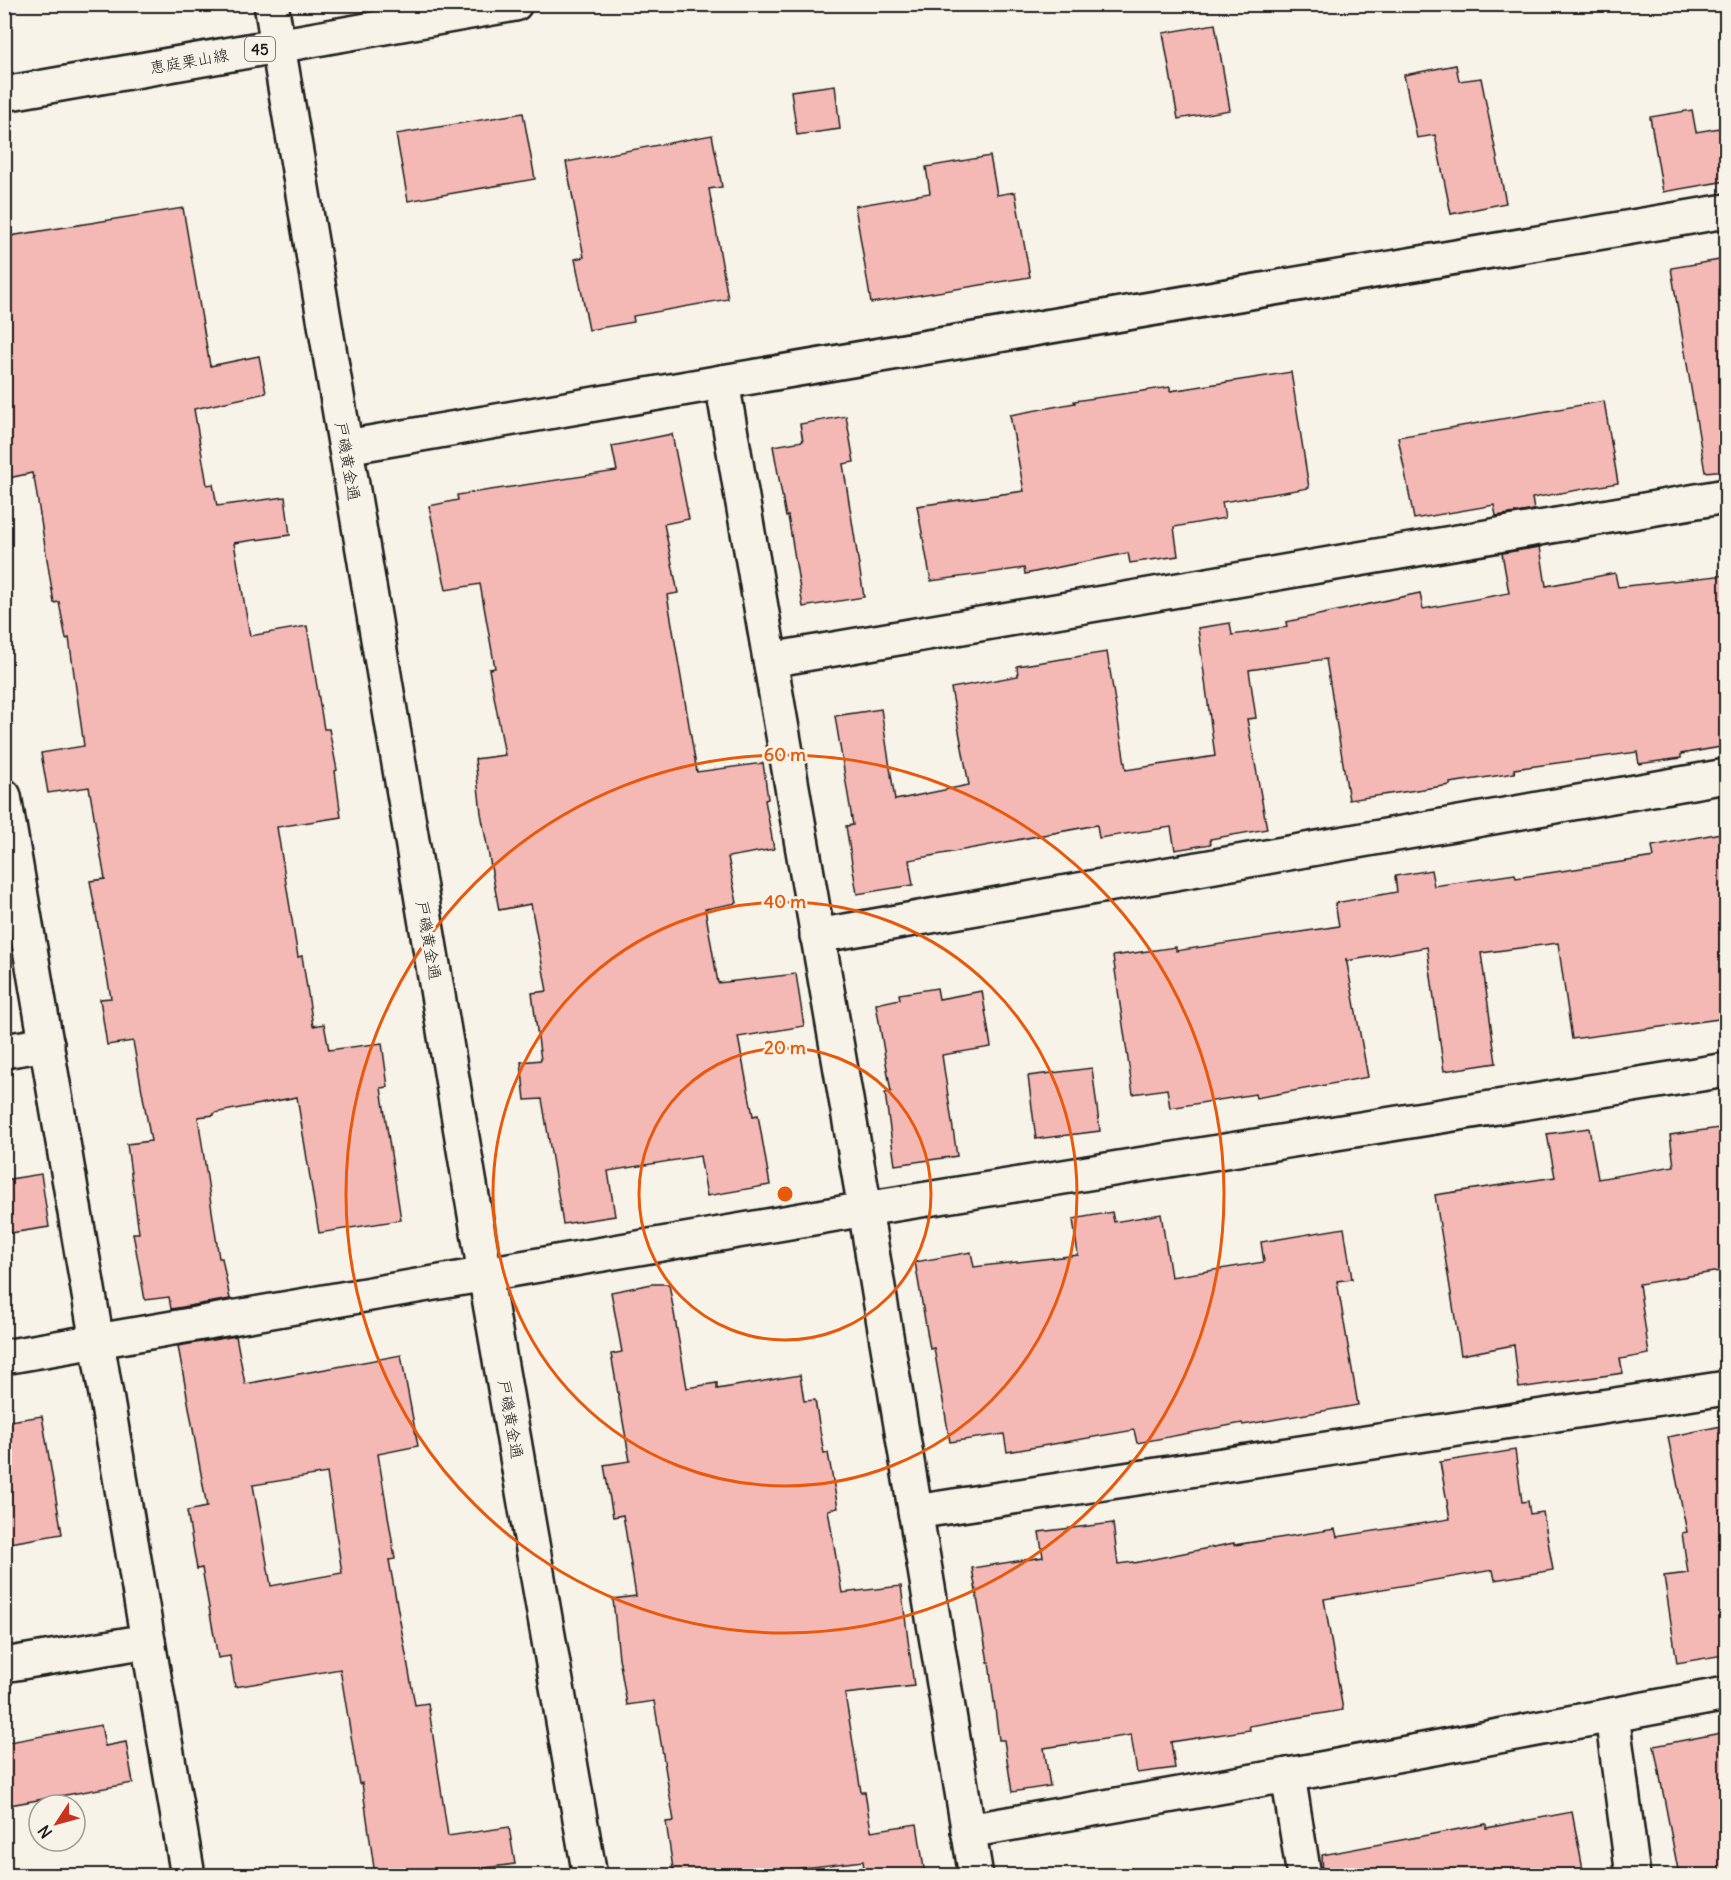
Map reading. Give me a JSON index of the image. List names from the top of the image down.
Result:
{
  "streets": {
    "street": ["45", "恵庭栗山線", "戸磯黄金通"]
  },
  "crossings": [
    ["恵庭栗山線", "戸磯黄金通"]
  ],
  "north": "bottom left",
  "rings": ["60 m", "40 m", "20 m"]
}
